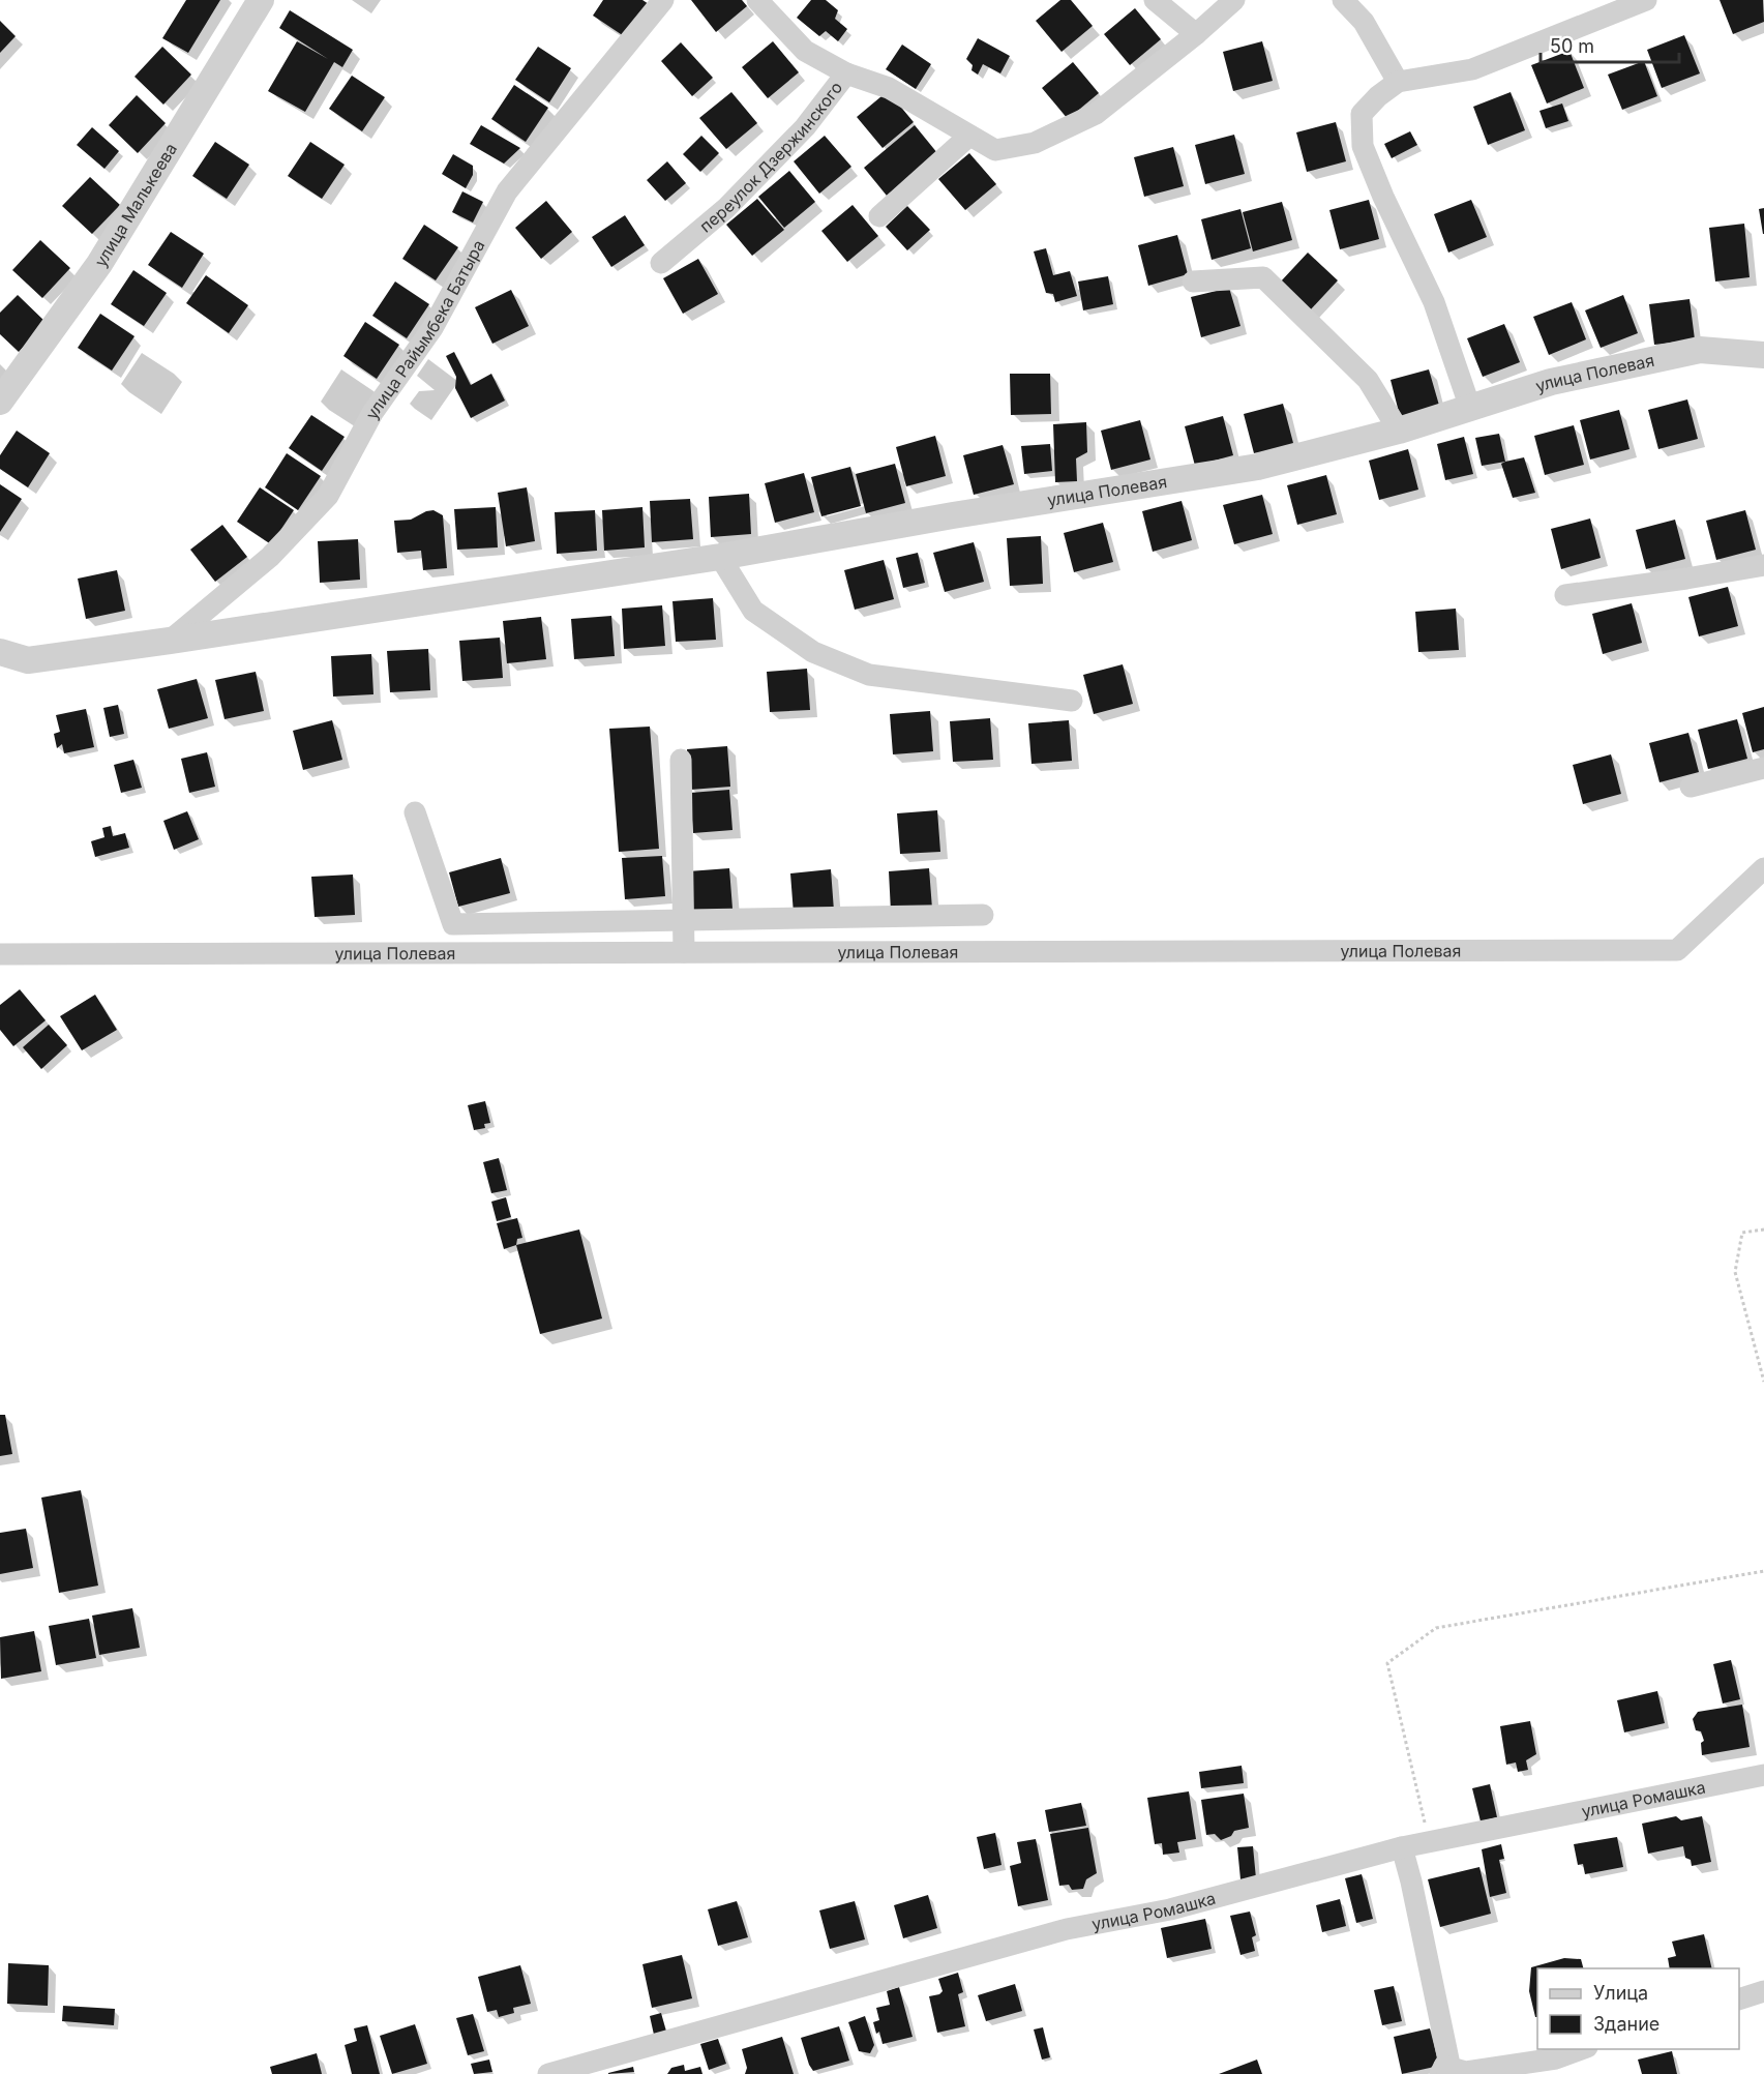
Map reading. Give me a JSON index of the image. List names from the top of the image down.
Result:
{
  "streets": {
    "street": [
      "переулок Дзержинского",
      "улица Малькеева",
      "улица Райымбека Батыра",
      "улица Полевая",
      "улица Ромашка"
    ]
  },
  "crossings": [
    ["улица Райымбека Батыра", "улица Полевая"]
  ],
  "legend": ["Улица", "Здание"],
  "scale_bar": "50 m"
}
